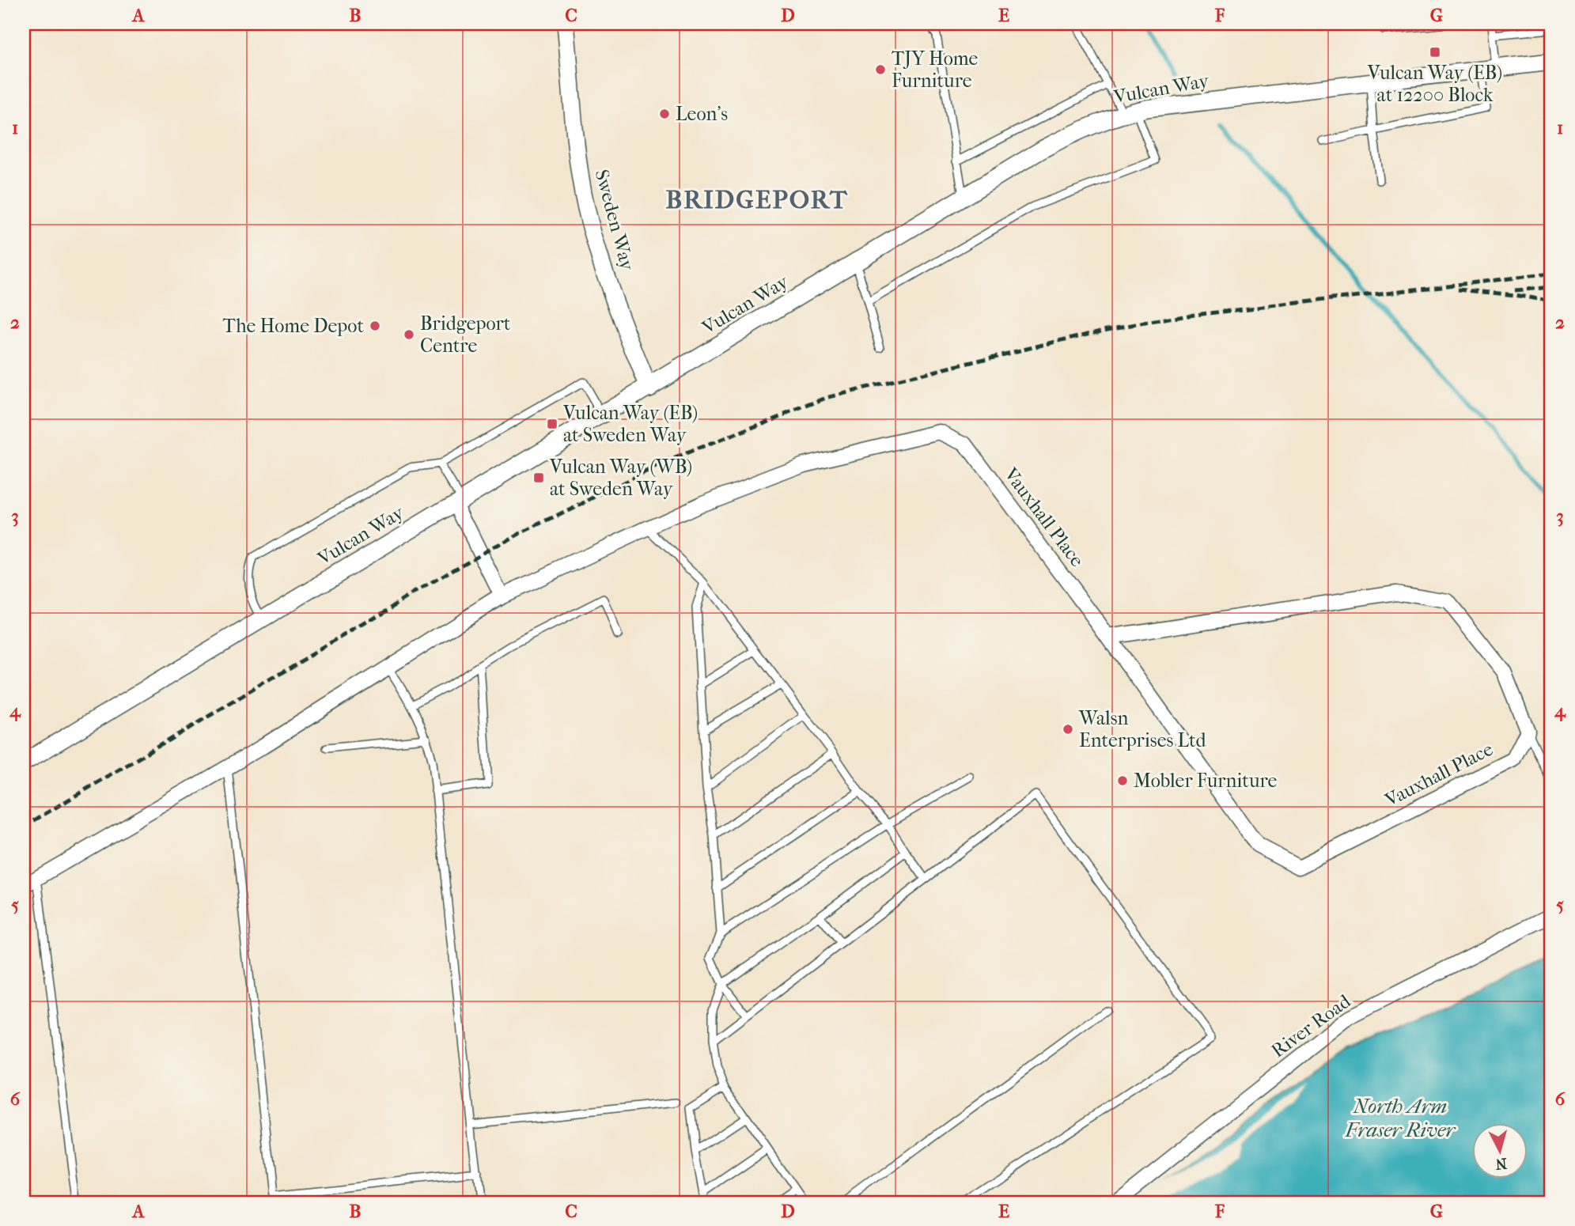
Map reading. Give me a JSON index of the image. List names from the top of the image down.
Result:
{
  "streets": {
    "street": [
      "Vulcan Way",
      "Sweden Way",
      "Vauxhall Place",
      "River Road"
    ]
  },
  "crossings": [
    ["Vulcan Way", "Sweden Way"]
  ],
  "districts": ["BRIDGEPORT"],
  "water": ["North Arm Fraser River"],
  "places": {
    "transit": ["Vulcan Way (EB) at 12200 Block", "Vulcan Way (EB) at Sweden Way", "Vulcan Way (WB) at Sweden Way"],
    "other": [
      "TJY Home Furniture",
      "Leon's",
      "The Home Depot",
      "Bridgeport Centre",
      "Walsn Enterprises Ltd",
      "Mobler Furniture"
    ]
  },
  "north": "bottom",
  "grid": {
    "columns": [
      "A",
      "B",
      "C",
      "D",
      "E",
      "F",
      "G"
    ],
    "rows": [
      "1",
      "2",
      "3",
      "4",
      "5",
      "6"
    ]
  }
}
